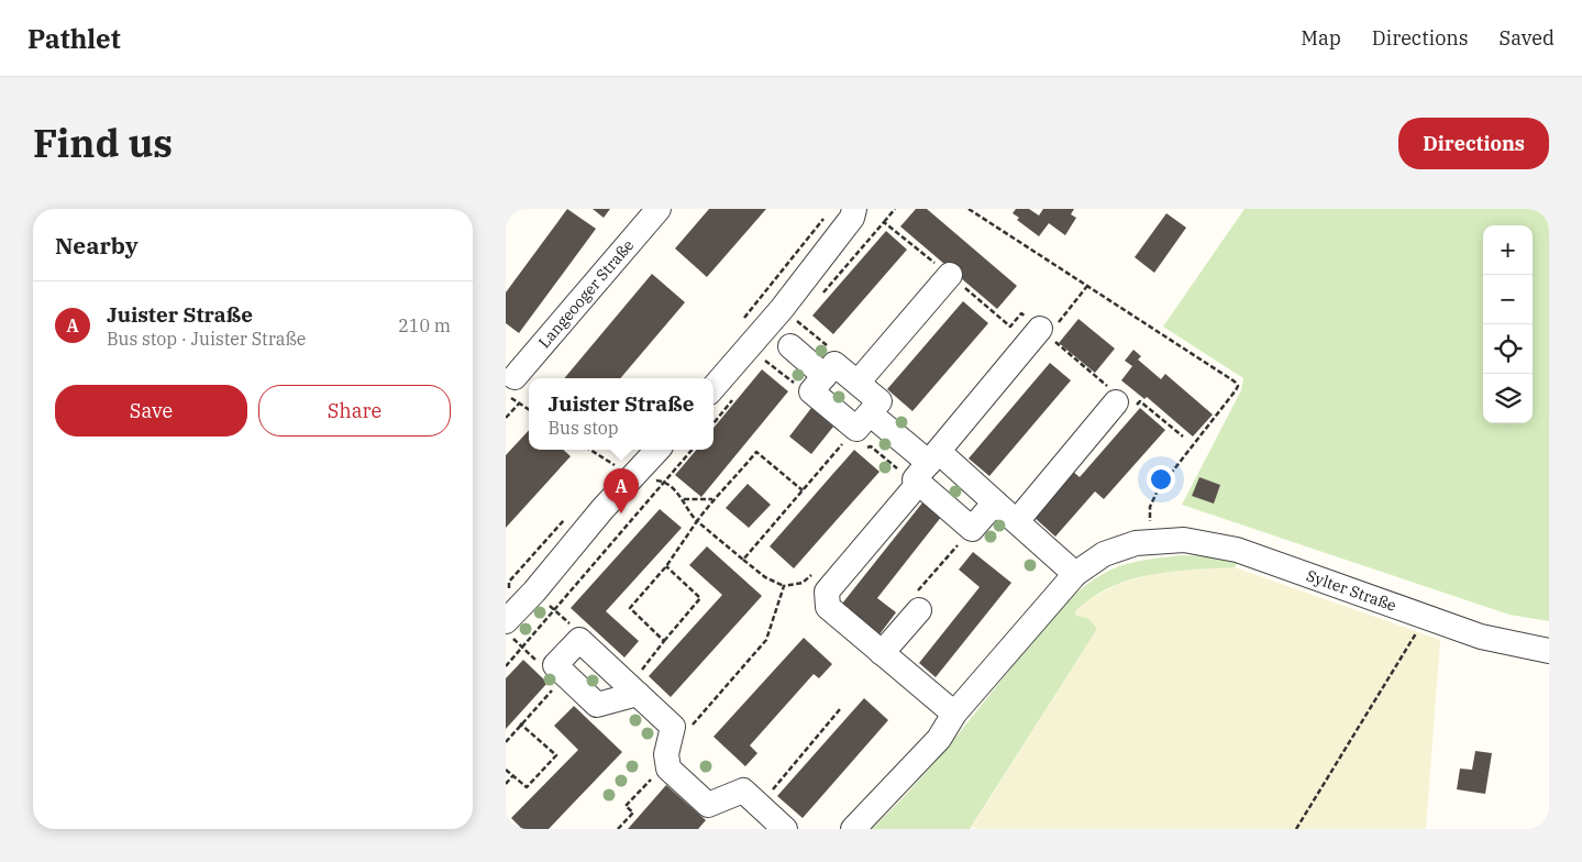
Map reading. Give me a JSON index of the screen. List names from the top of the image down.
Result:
{
  "streets": {
    "street": ["Langeooger Straße", "Sylter Straße"]
  },
  "page": {
    "header": "Pathlet",
    "nav": ["Map", "Directions", "Saved"],
    "title": "Find us",
    "buttons": [
      "Directions",
      ["Save", "Share"]
    ],
    "heading": "Nearby",
    "map_buttons": ["+", "−"],
    "list": [
      {
        "mark": "A",
        "name": "Juister Straße",
        "note": "Bus stop · Juister Straße",
        "value": "210 m"
      }
    ],
    "popup": ["Juister Straße", "Bus stop"],
    "pins": "A"
  }
}
